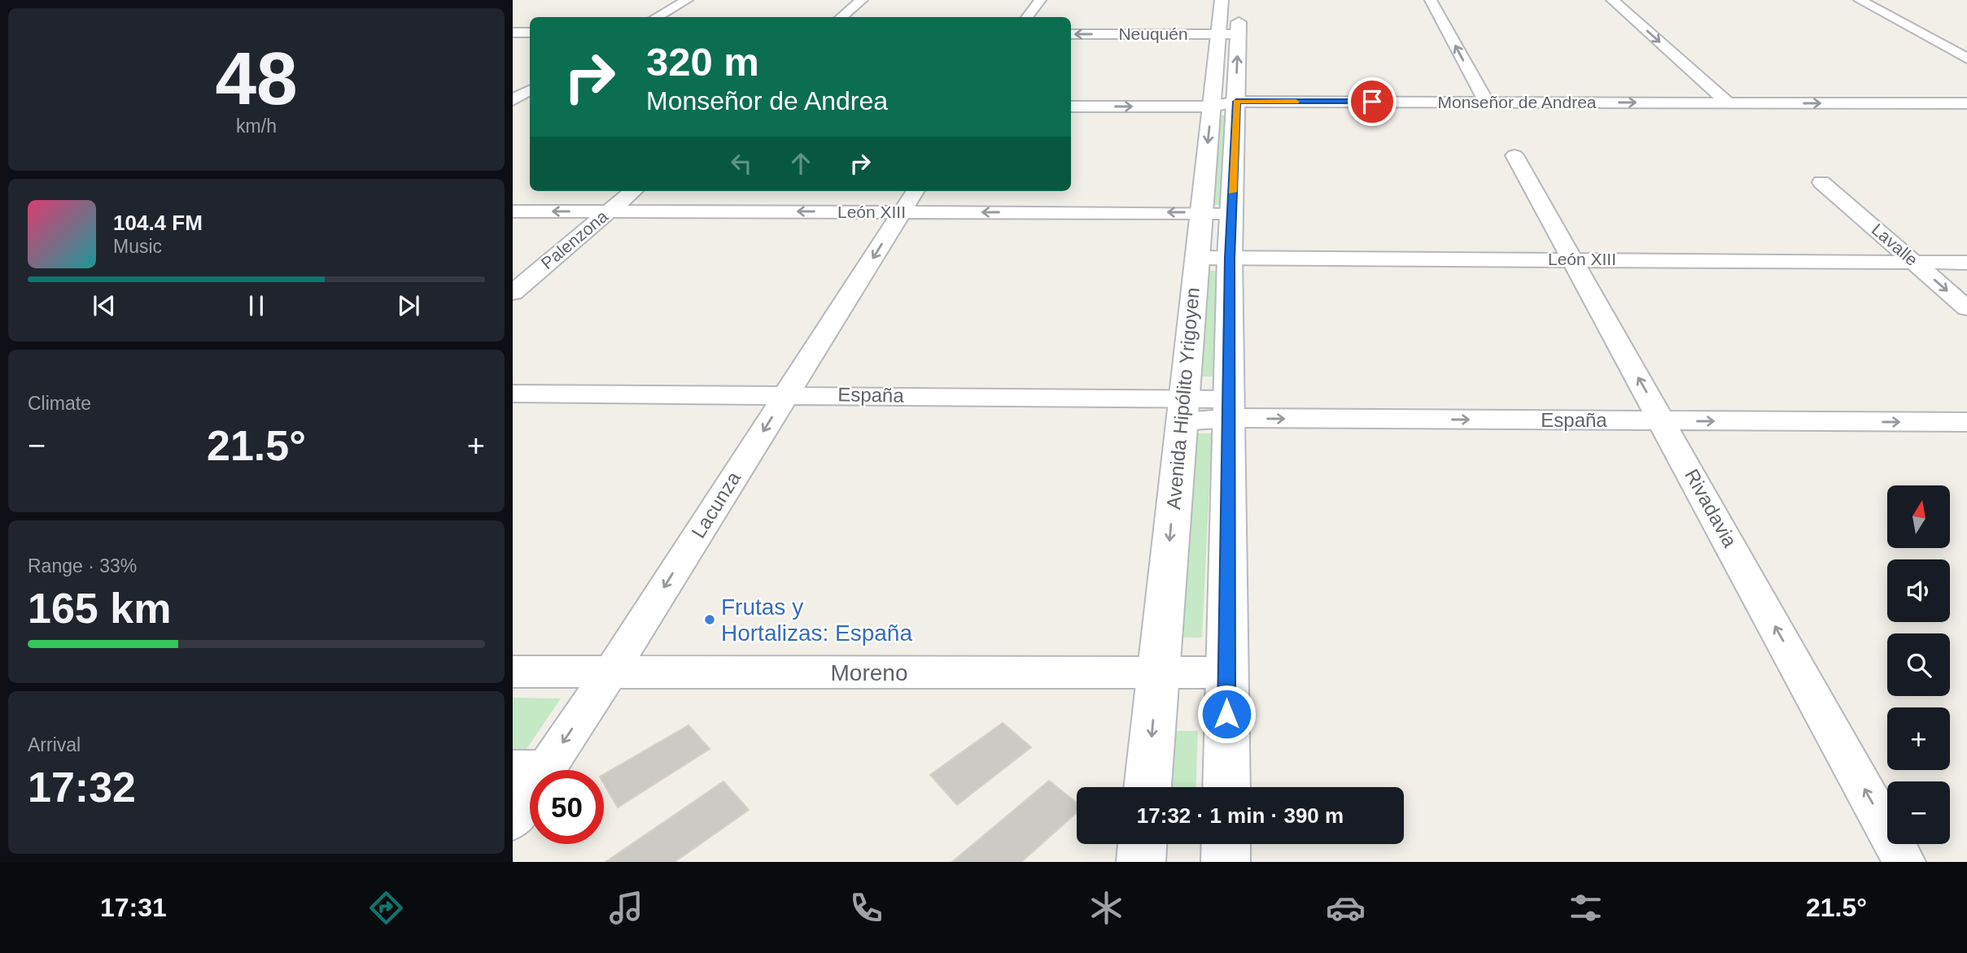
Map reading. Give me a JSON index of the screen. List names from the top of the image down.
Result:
{
  "streets": {
    "main road": ["Avenida Hipólito Yrigoyen"],
    "street": [
      "Neuquén",
      "Monseñor de Andrea",
      "León XIII",
      "Palenzona",
      "Lavalle",
      "España",
      "Lacunza",
      "Rivadavia",
      "Moreno"
    ]
  },
  "crossings": [
    ["Neuquén", "Avenida Hipólito Yrigoyen"],
    ["Monseñor de Andrea", "Avenida Hipólito Yrigoyen"],
    ["León XIII", "Palenzona"],
    ["León XIII", "Lavalle"],
    ["León XIII", "Avenida Hipólito Yrigoyen"],
    ["León XIII", "Lacunza"],
    ["León XIII", "Rivadavia"],
    ["España", "Avenida Hipólito Yrigoyen"],
    ["España", "Lacunza"],
    ["España", "Rivadavia"],
    ["Avenida Hipólito Yrigoyen", "Moreno"],
    ["Lacunza", "Moreno"]
  ],
  "one_way": [
    "Neuquén",
    "Monseñor de Andrea",
    "León XIII",
    "Lavalle",
    "España",
    "Lacunza",
    "Rivadavia"
  ],
  "places": ["Frutas y Hortalizas: España"],
  "north": "top",
  "page": {
    "tile": [
      ["48", "km/h"],
      "Climate",
      ["Range · 33%", "165 km"],
      ["Arrival", "17:32"]
    ],
    "turn": ["320 m", "Monseñor de Andrea"],
    "song": ["104.4 FM", "Music"],
    "heat": ["−", "21.5°", "+"],
    "map_buttons": ["+", "−"],
    "limit": "50",
    "trip": "17:32 · 1 min · 390 m",
    "tabs": ["17:31", "21.5°"]
  }
}
